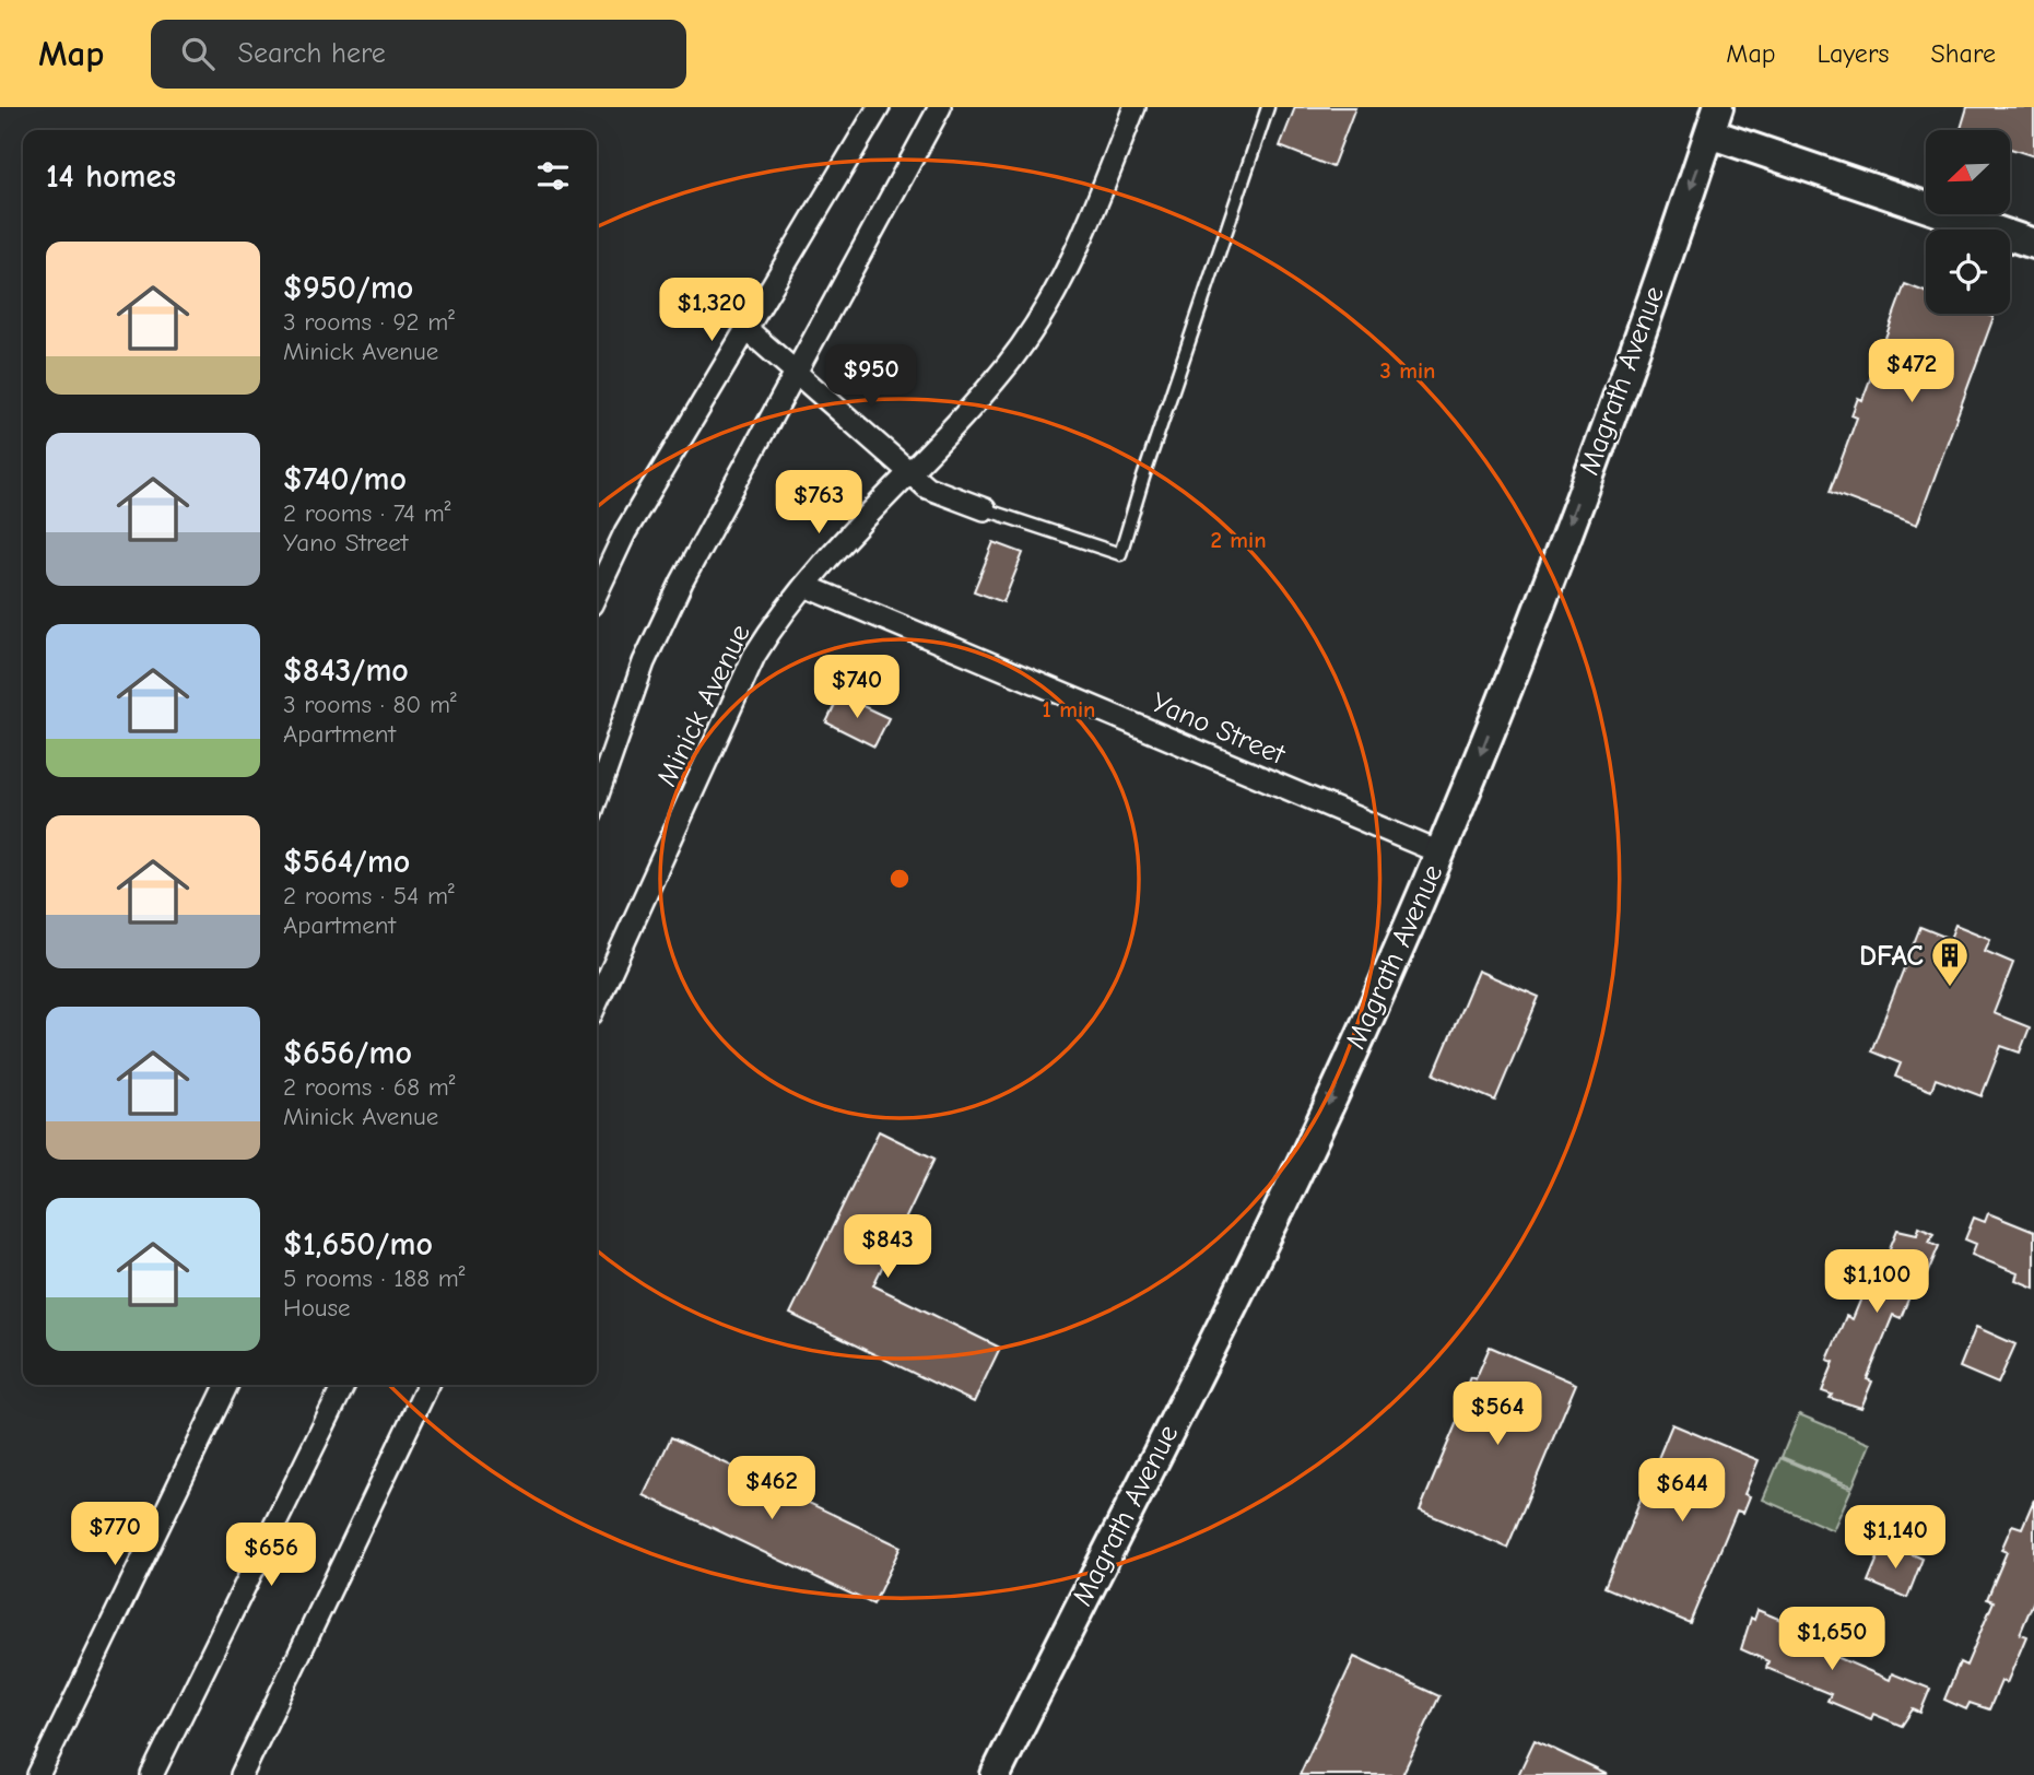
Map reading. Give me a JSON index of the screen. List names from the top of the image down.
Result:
{
  "streets": {
    "main road": ["Magrath Avenue"],
    "street": ["Minick Avenue", "Yano Street"]
  },
  "crossings": [
    ["Magrath Avenue", "Yano Street"],
    ["Minick Avenue", "Yano Street"]
  ],
  "one_way": ["Magrath Avenue"],
  "places": {
    "building": ["DFAC"]
  },
  "north": "bottom left",
  "page": {
    "header": "Map",
    "search": "Search here",
    "nav": ["Map", "Layers", "Share"],
    "heading": "14 homes",
    "list": [
      {
        "name": "$950/mo",
        "note": "3 rooms · 92 m² · Minick Avenue"
      },
      {
        "name": "$740/mo",
        "note": "2 rooms · 74 m² · Yano Street"
      },
      {
        "name": "$843/mo",
        "note": "3 rooms · 80 m² · Apartment"
      },
      {
        "name": "$564/mo",
        "note": "2 rooms · 54 m² · Apartment"
      },
      {
        "name": "$656/mo",
        "note": "2 rooms · 68 m² · Minick Avenue"
      },
      {
        "name": "$1,650/mo",
        "note": "5 rooms · 188 m² · House"
      }
    ],
    "price": [
      "$1,320",
      "$472",
      "$950",
      "$763",
      "$740",
      "$843",
      "$1,100",
      "$564",
      "$462",
      "$644",
      "$770",
      "$1,140",
      "$656",
      "$1,650"
    ]
  },
  "rings": ["3 min", "2 min", "1 min"]
}
